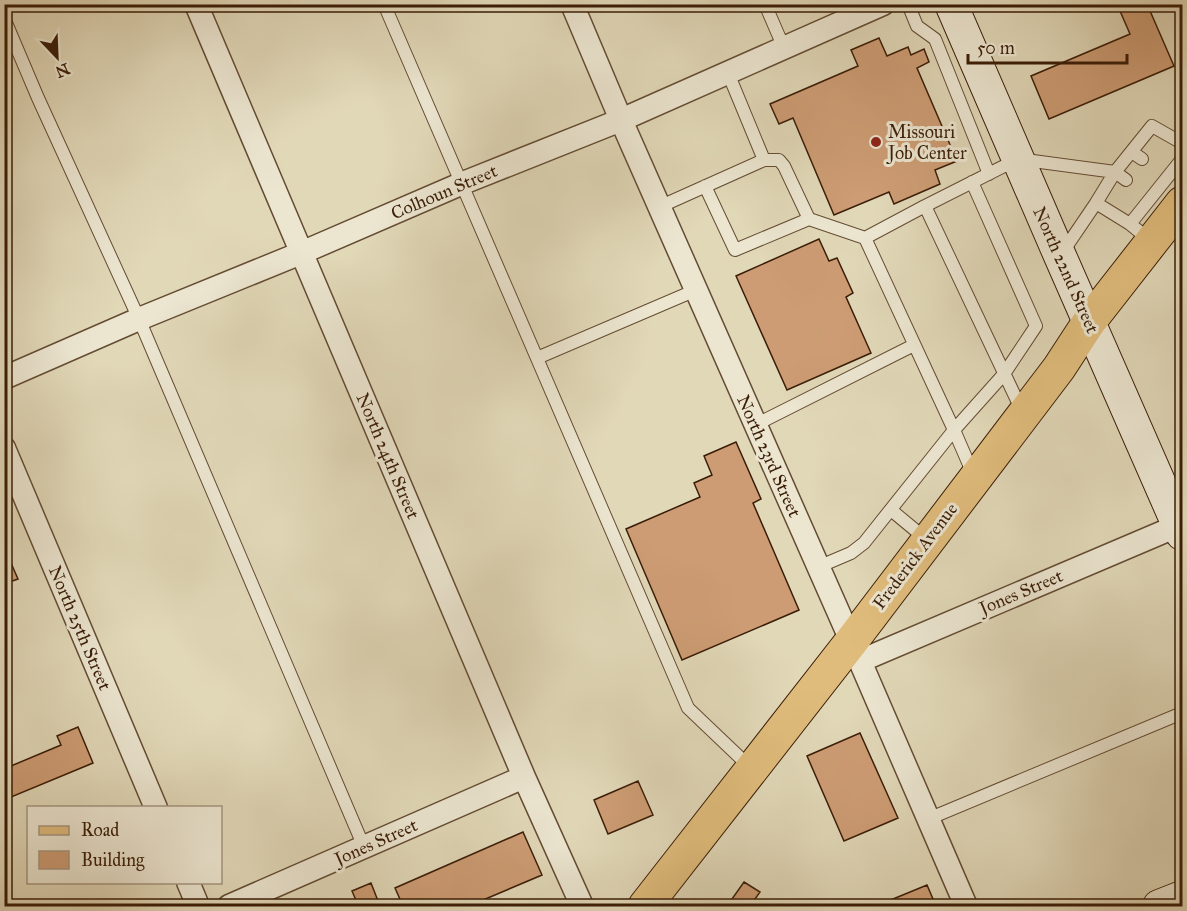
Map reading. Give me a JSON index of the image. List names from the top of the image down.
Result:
{
  "streets": {
    "main road": ["North 22nd Street", "Frederick Avenue"],
    "street": [
      "Colhoun Street",
      "North 24th Street",
      "North 23rd Street",
      "Jones Street",
      "North 25th Street"
    ]
  },
  "crossings": [
    ["Colhoun Street", "North 24th Street"],
    ["Colhoun Street", "North 23rd Street"],
    ["North 22nd Street", "Frederick Avenue"],
    ["North 22nd Street", "Jones Street"],
    ["North 24th Street", "Jones Street"],
    ["North 23rd Street", "Frederick Avenue"],
    ["North 23rd Street", "Jones Street"],
    ["Frederick Avenue", "Jones Street"]
  ],
  "places": ["Missouri Job Center"],
  "legend": ["Road", "Building"],
  "scale_bar": "50 m",
  "north": "bottom right"
}
